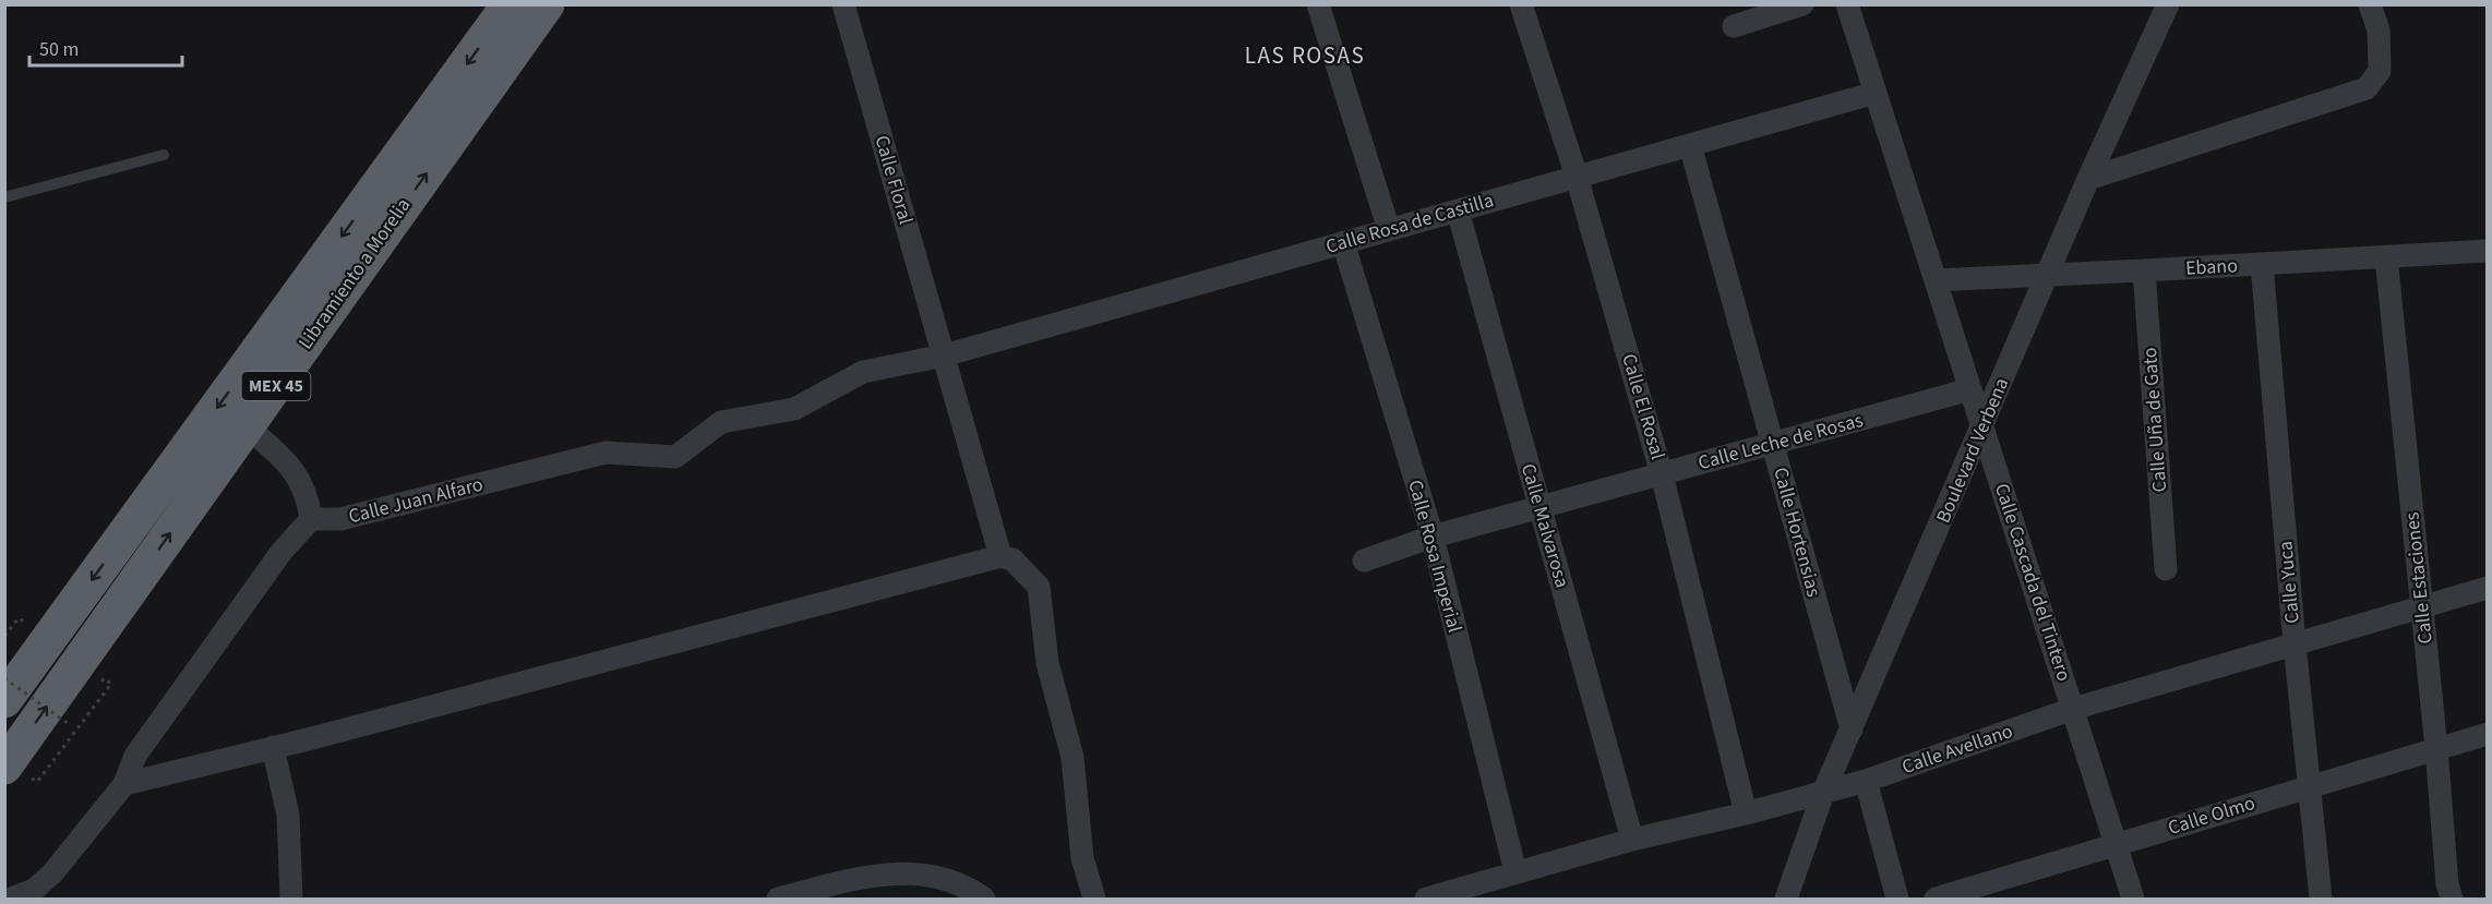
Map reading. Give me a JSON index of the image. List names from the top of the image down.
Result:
{
  "streets": {
    "highway": ["Libramiento a Morelia", "MEX 45"],
    "street": [
      "Calle Floral",
      "Calle Rosa de Castilla",
      "Ebano",
      "Calle El Rosal",
      "Calle Uña de Gato",
      "Calle Leche de Rosas",
      "Boulevard Verbena",
      "Calle Juan Alfaro",
      "Calle Malvarosa",
      "Calle Hortensias",
      "Calle Rosa Imperial",
      "Calle Estaciones",
      "Calle Cascada del Tintero",
      "Calle Yuca",
      "Calle Avellano",
      "Calle Olmo"
    ]
  },
  "crossings": [
    ["Calle Floral", "Calle Rosa de Castilla"],
    ["Calle Floral", "Calle Juan Alfaro"],
    ["Calle Rosa de Castilla", "Calle El Rosal"],
    ["Calle Rosa de Castilla", "Calle Juan Alfaro"],
    ["Calle Rosa de Castilla", "Calle Malvarosa"],
    ["Calle Rosa de Castilla", "Calle Hortensias"],
    ["Calle Rosa de Castilla", "Calle Rosa Imperial"],
    ["Calle Rosa de Castilla", "Calle Cascada del Tintero"],
    ["Ebano", "Calle Uña de Gato"],
    ["Ebano", "Boulevard Verbena"],
    ["Ebano", "Calle Estaciones"],
    ["Ebano", "Calle Cascada del Tintero"],
    ["Ebano", "Calle Yuca"],
    ["Calle El Rosal", "Calle Leche de Rosas"],
    ["Calle El Rosal", "Calle Avellano"],
    ["Calle Leche de Rosas", "Calle Malvarosa"],
    ["Calle Leche de Rosas", "Calle Hortensias"],
    ["Calle Leche de Rosas", "Calle Rosa Imperial"],
    ["Calle Leche de Rosas", "Calle Cascada del Tintero"],
    ["Boulevard Verbena", "Calle Hortensias"],
    ["Boulevard Verbena", "Calle Cascada del Tintero"],
    ["Boulevard Verbena", "Calle Avellano"],
    ["Calle Malvarosa", "Calle Avellano"],
    ["Calle Rosa Imperial", "Calle Avellano"],
    ["Calle Estaciones", "Calle Avellano"],
    ["Calle Estaciones", "Calle Olmo"],
    ["Calle Cascada del Tintero", "Calle Avellano"],
    ["Calle Cascada del Tintero", "Calle Olmo"],
    ["Calle Yuca", "Calle Avellano"],
    ["Calle Yuca", "Calle Olmo"]
  ],
  "districts": ["LAS ROSAS"],
  "scale_bar": "50 m"
}
